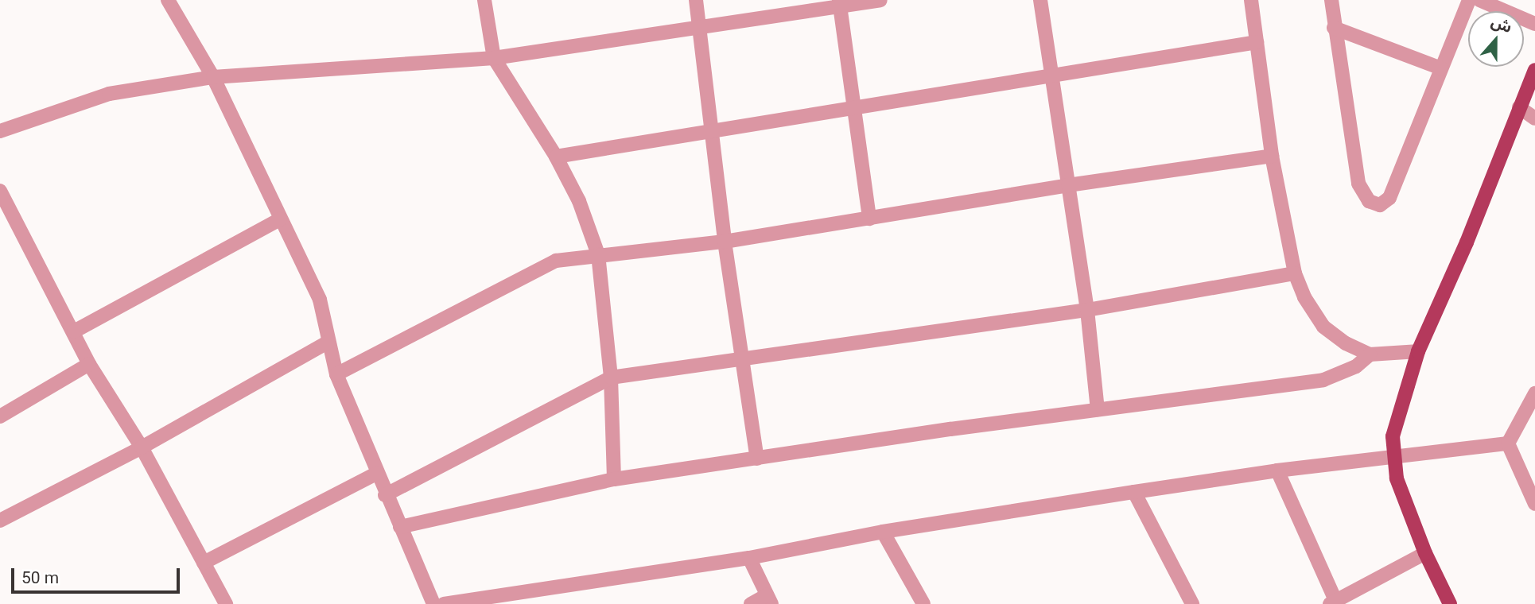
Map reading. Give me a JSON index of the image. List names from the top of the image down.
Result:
{
  "scale_bar": "50 m",
  "north": "top"
}
